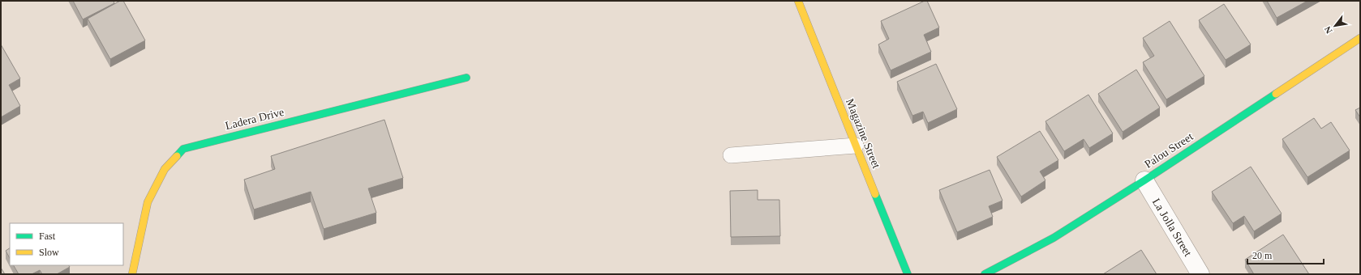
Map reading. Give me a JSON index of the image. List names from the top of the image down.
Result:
{
  "streets": {
    "street": [
      "Ladera Drive",
      "Magazine Street",
      "Palou Street",
      "La Jolla Street"
    ]
  },
  "crossings": [
    ["Palou Street", "La Jolla Street"]
  ],
  "legend": ["Fast", "Slow"],
  "scale_bar": "20 m",
  "north": "bottom left"
}
